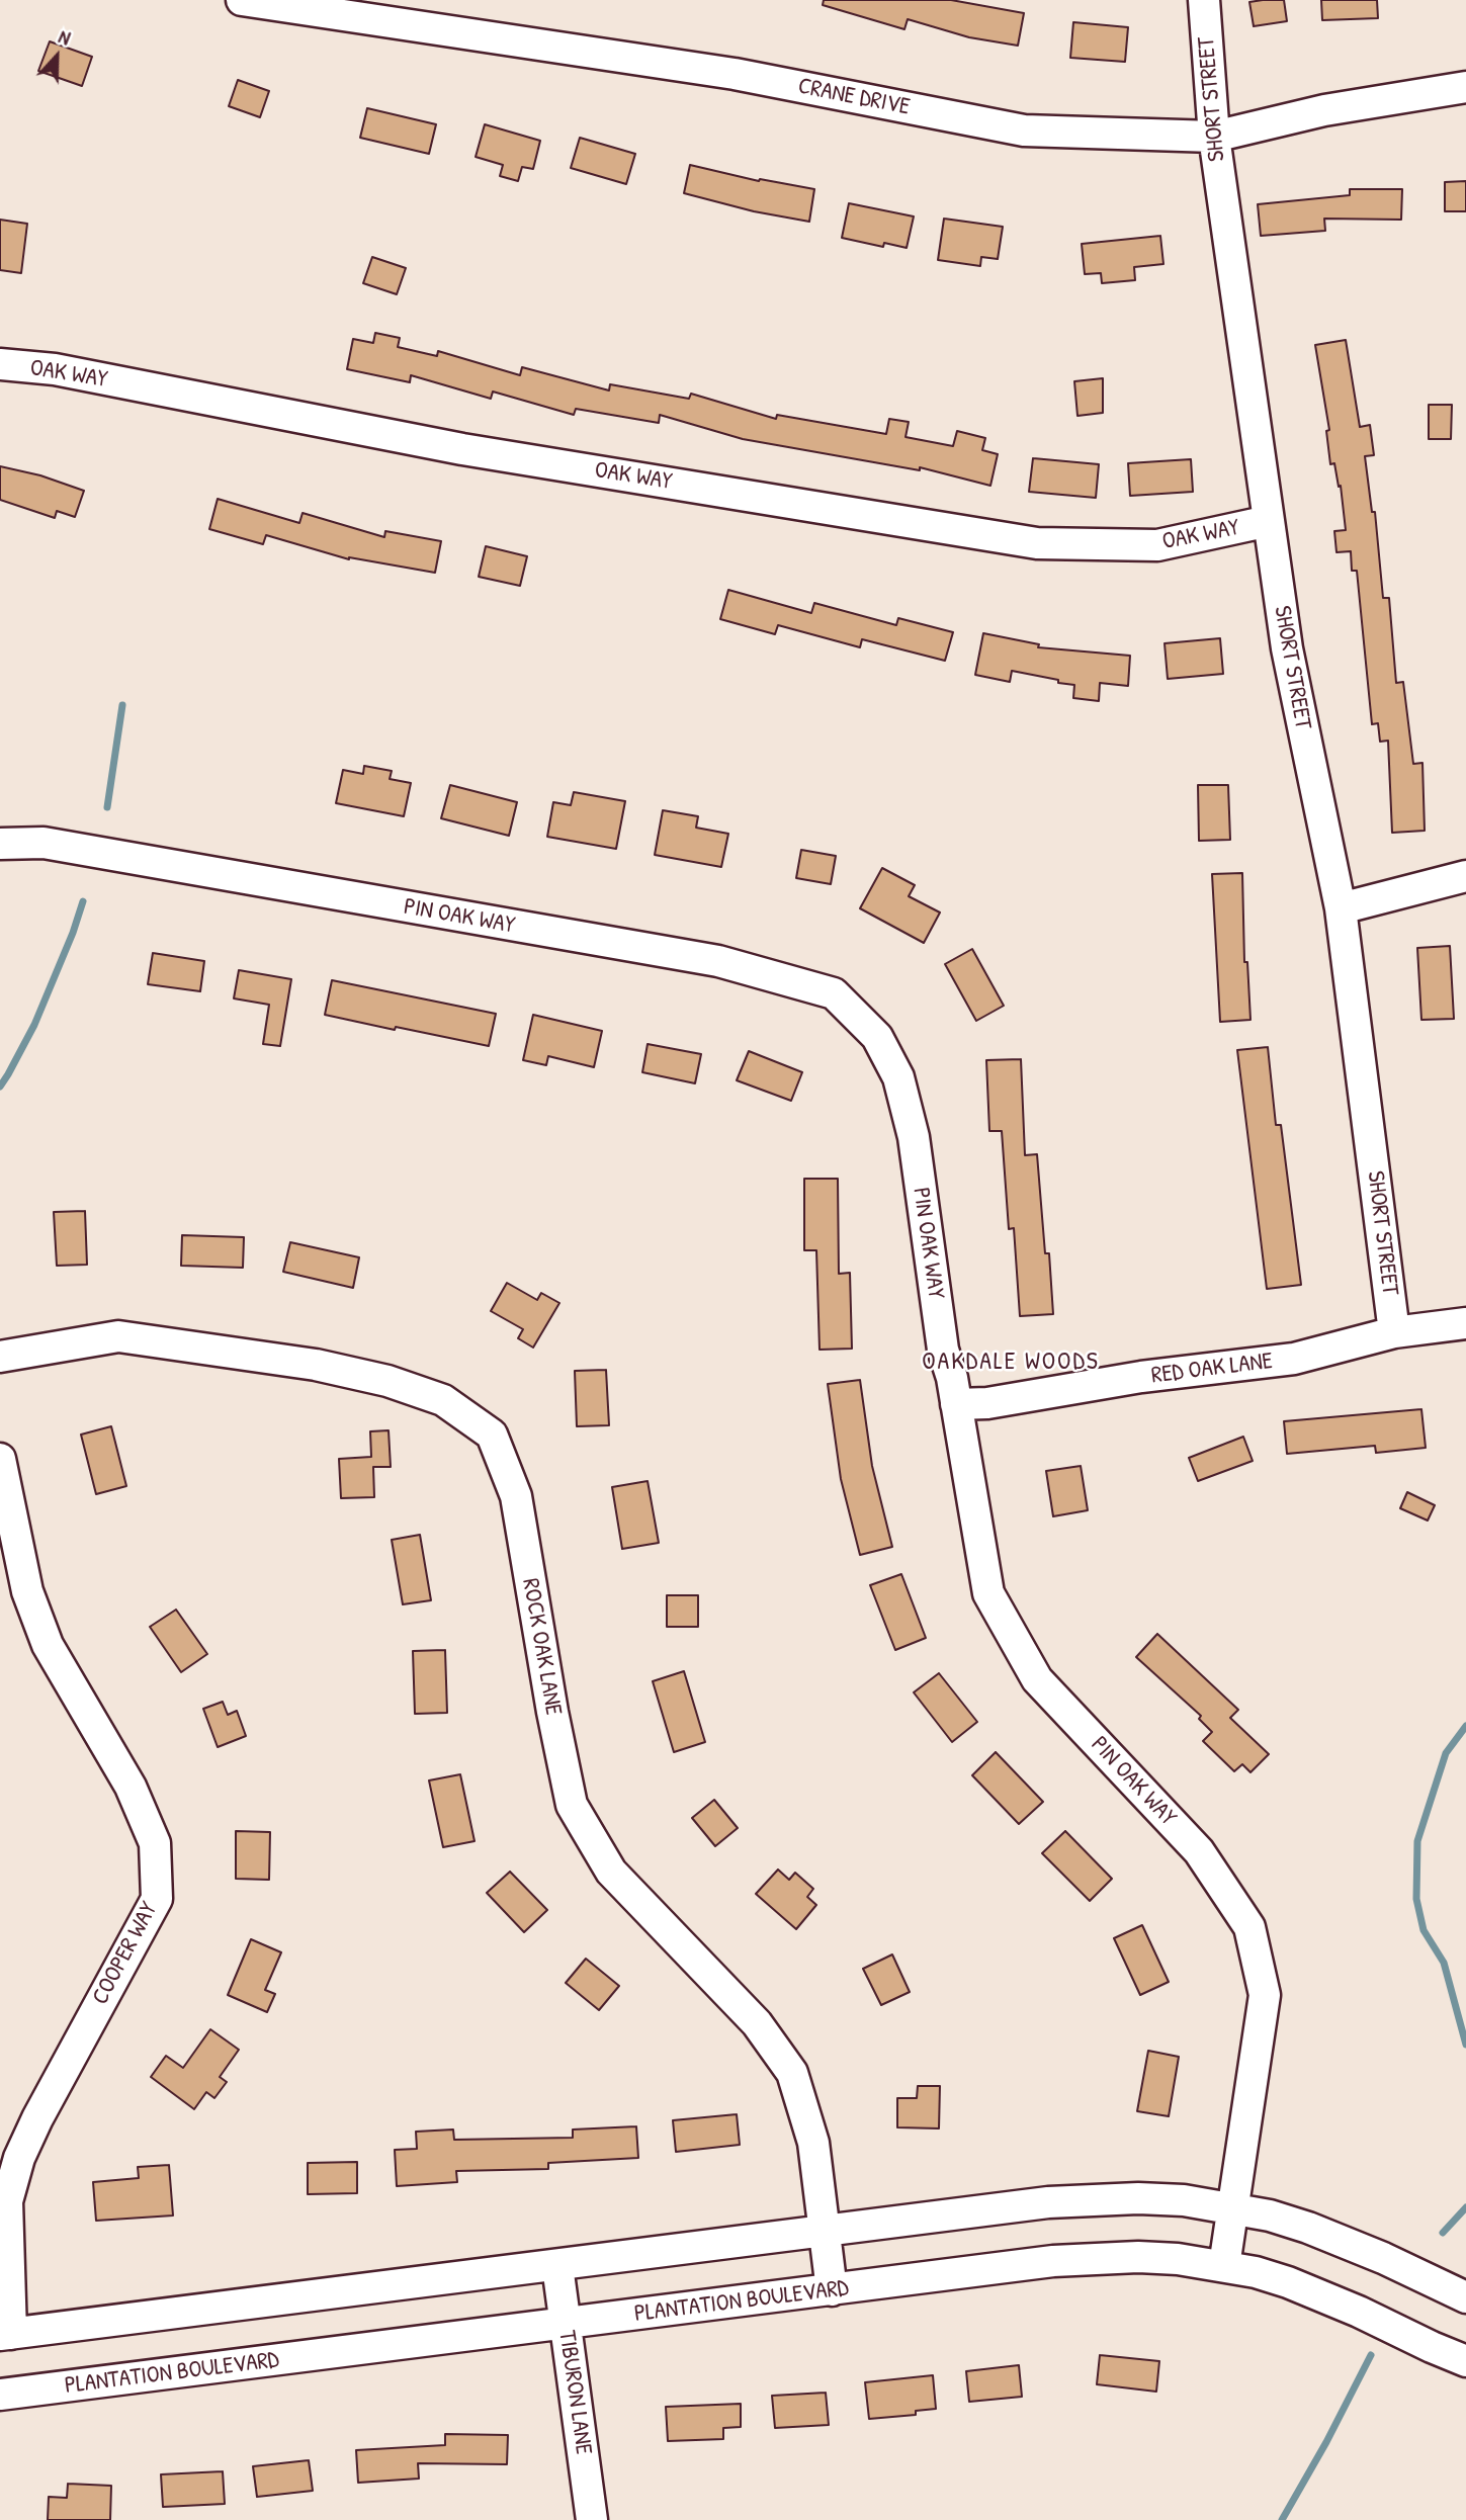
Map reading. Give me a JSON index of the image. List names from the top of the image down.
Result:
{
  "streets": {
    "street": [
      "CRANE DRIVE",
      "SHORT STREET",
      "OAK WAY",
      "PIN OAK WAY",
      "RED OAK LANE",
      "ROCK OAK LANE",
      "COOPER WAY",
      "PLANTATION BOULEVARD",
      "TIBURON LANE"
    ]
  },
  "crossings": [
    ["CRANE DRIVE", "SHORT STREET"],
    ["SHORT STREET", "OAK WAY"],
    ["SHORT STREET", "RED OAK LANE"],
    ["PIN OAK WAY", "RED OAK LANE"],
    ["PIN OAK WAY", "PLANTATION BOULEVARD"],
    ["ROCK OAK LANE", "PLANTATION BOULEVARD"],
    ["PLANTATION BOULEVARD", "TIBURON LANE"]
  ],
  "districts": ["OAKDALE WOODS"],
  "north": "top"
}
